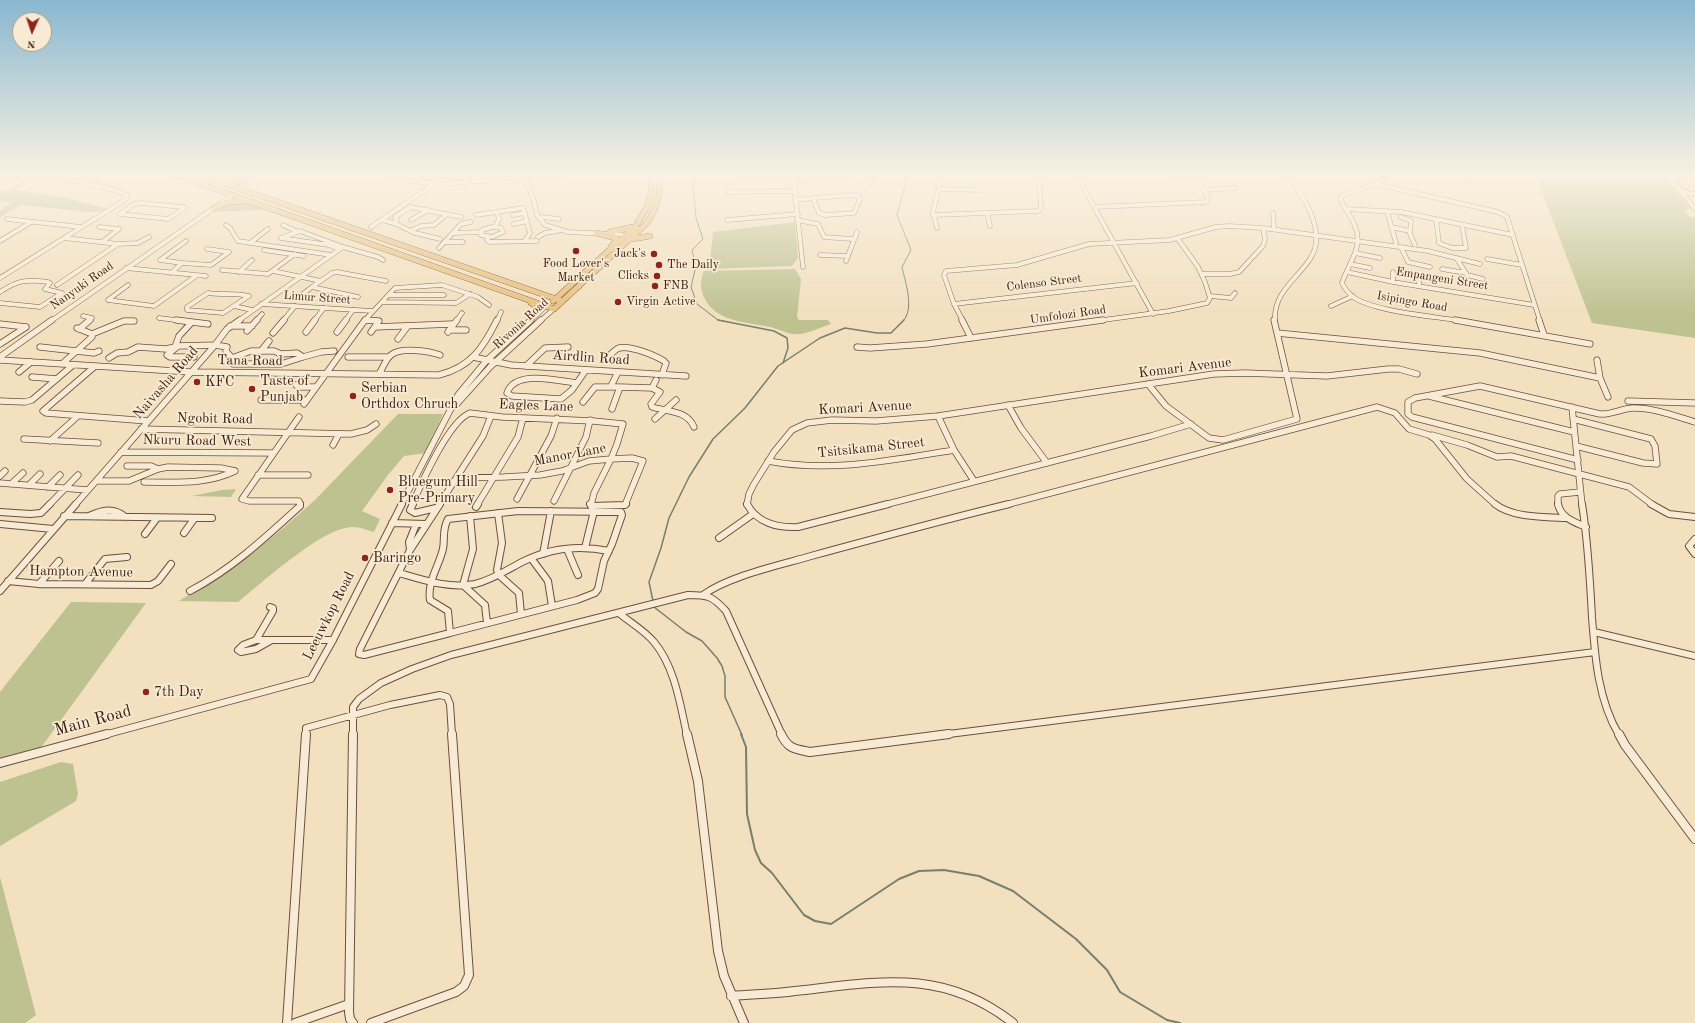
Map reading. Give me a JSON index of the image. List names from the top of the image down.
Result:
{
  "streets": {
    "main road": ["Rivonia Road"],
    "street": [
      "Empangeni Street",
      "Colenso Street",
      "Nanyuki Road",
      "Limur Street",
      "Isipingo Road",
      "Umfolozi Road",
      "Airdlin Road",
      "Tana Road",
      "Komari Avenue",
      "Naivasha Road",
      "Eagles Lane",
      "Ngobit Road",
      "Nkuru Road West",
      "Tsitsikama Street",
      "Manor Lane",
      "Hampton Avenue",
      "Leeuwkop Road",
      "Main Road"
    ]
  },
  "crossings": [
    ["Limur Street", "Naivasha Road"],
    ["Rivonia Road", "Airdlin Road"],
    ["Rivonia Road", "Leeuwkop Road"],
    ["Airdlin Road", "Leeuwkop Road"],
    ["Tana Road", "Naivasha Road"],
    ["Komari Avenue", "Tsitsikama Street"],
    ["Naivasha Road", "Ngobit Road"],
    ["Naivasha Road", "Nkuru Road West"],
    ["Naivasha Road", "Hampton Avenue"],
    ["Eagles Lane", "Manor Lane"],
    ["Leeuwkop Road", "Main Road"]
  ],
  "places": [
    "Food Lover's Market",
    "Jack's",
    "The Daily",
    "Clicks",
    "FNB",
    "Virgin Active",
    "KFC",
    "Taste of Punjab",
    "Serbian Orthdox Chruch",
    "Bluegum Hill Pre-Primary",
    "Baringo",
    "7th Day"
  ],
  "north": "bottom"
}
